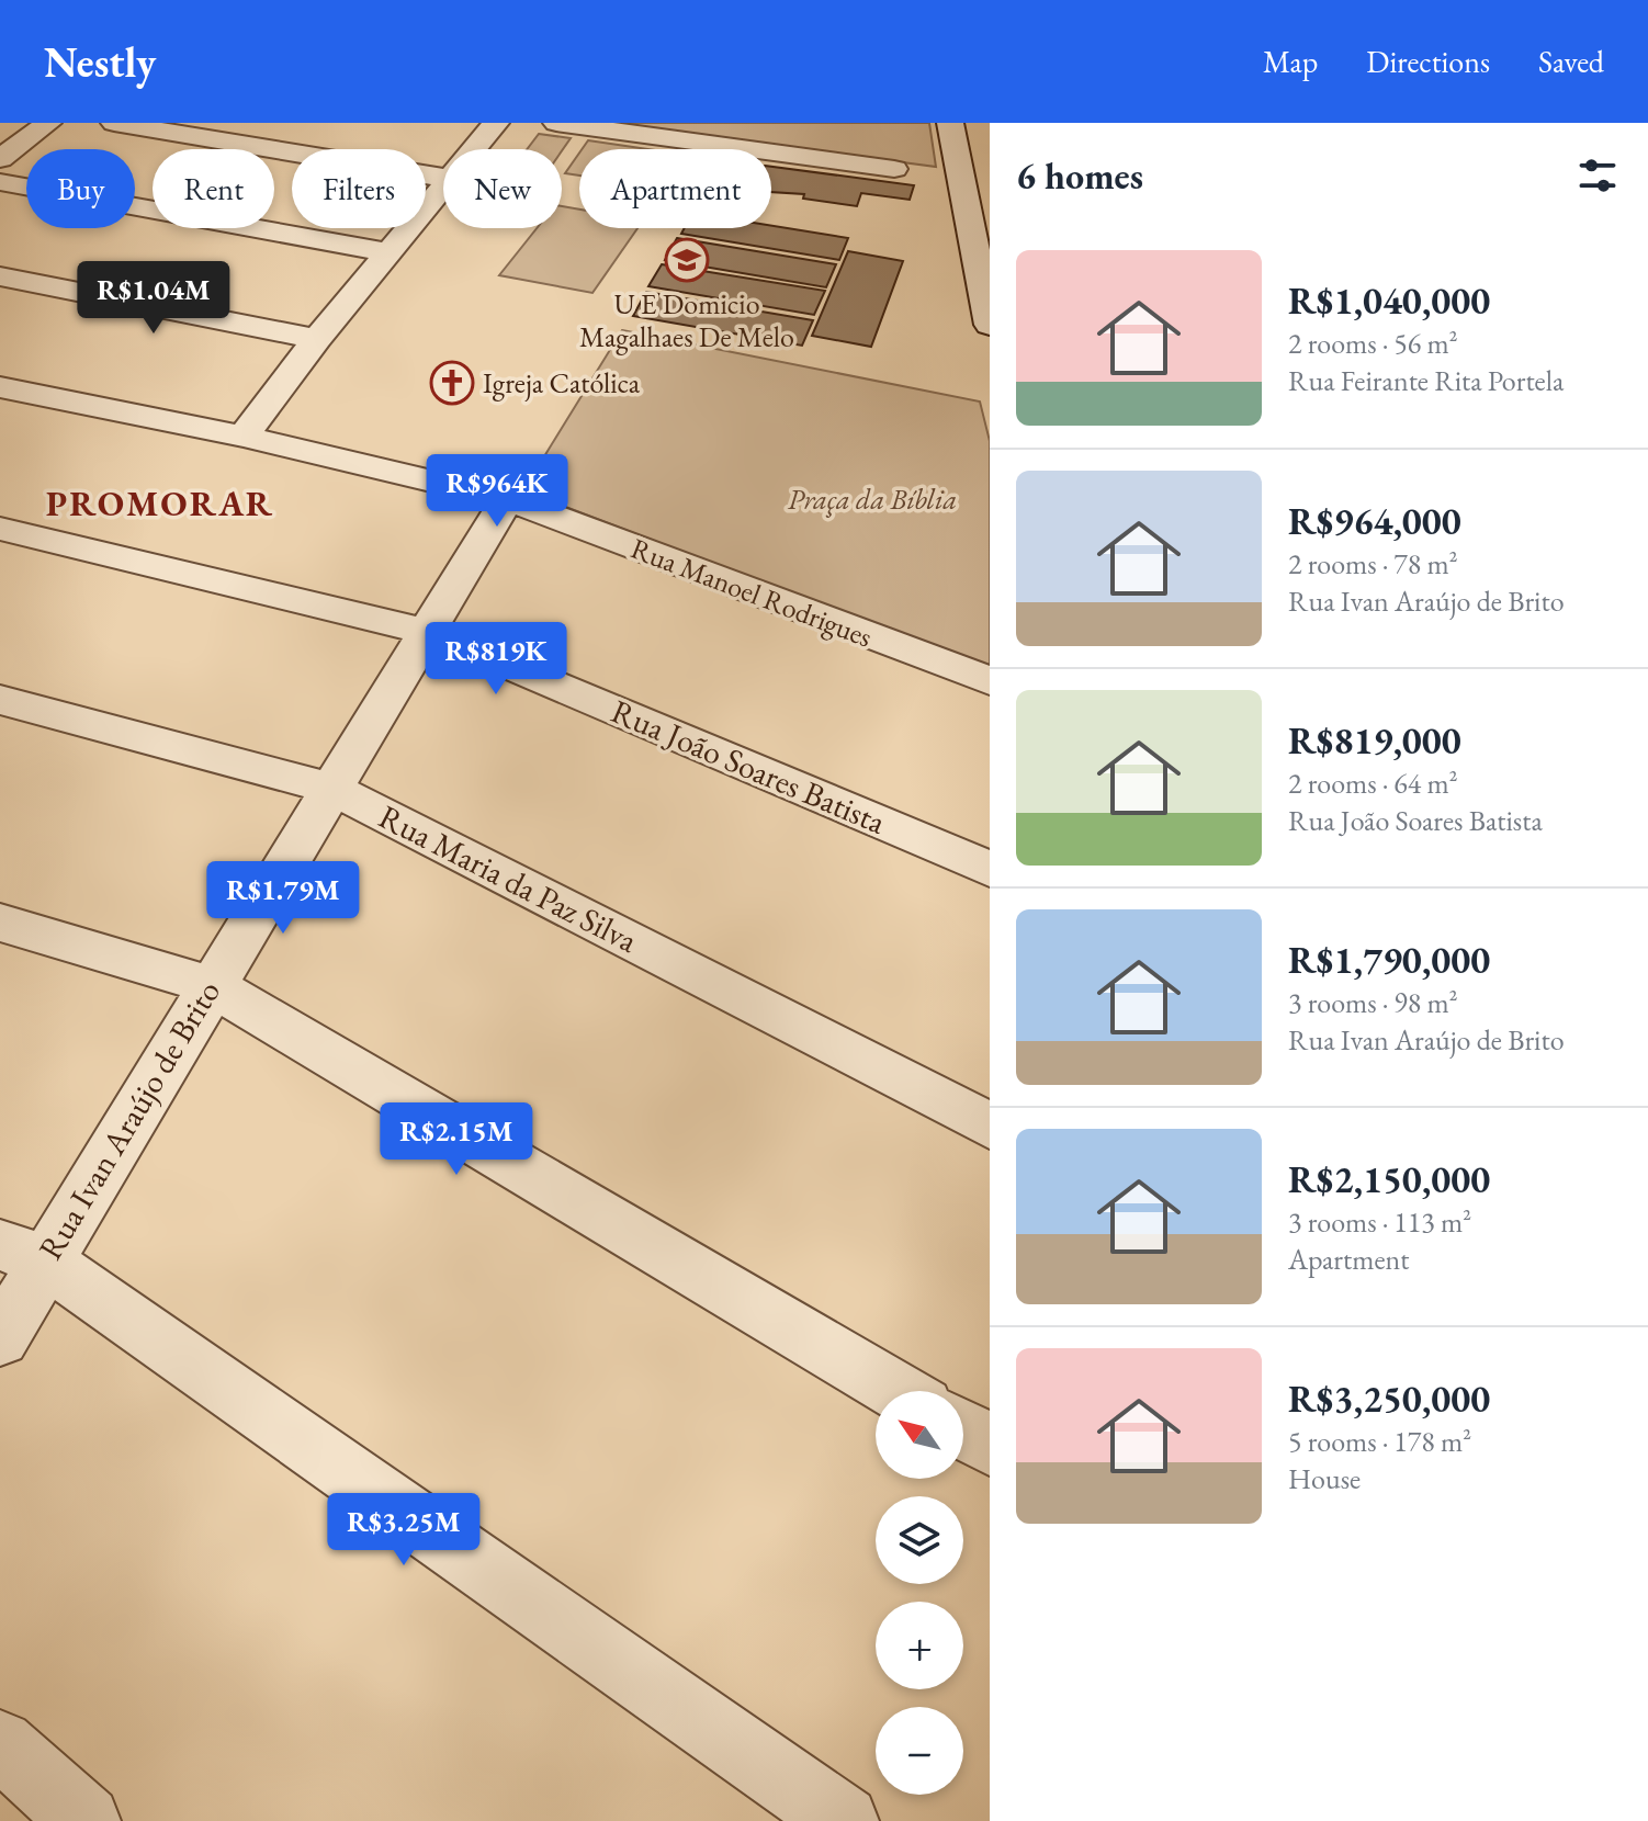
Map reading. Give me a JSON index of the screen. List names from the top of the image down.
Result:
{
  "streets": {
    "street": [
      "Rua Manoel Rodrigues",
      "Rua João Soares Batista",
      "Rua Maria da Paz Silva",
      "Rua Ivan Araújo de Brito"
    ]
  },
  "crossings": [
    ["Rua Manoel Rodrigues", "Rua Ivan Araújo de Brito"],
    ["Rua João Soares Batista", "Rua Ivan Araújo de Brito"],
    ["Rua Maria da Paz Silva", "Rua Ivan Araújo de Brito"]
  ],
  "districts": ["PROMORAR"],
  "parks": ["Praça da Bíblia"],
  "places": {
    "school or university": ["U E Domicio Magalhaes De Melo"],
    "church": ["Igreja Católica"]
  },
  "north": "top left",
  "page": {
    "header": "Nestly",
    "nav": ["Map", "Directions", "Saved"],
    "heading": "6 homes",
    "chip": [
      "Buy",
      "Rent",
      "Filters",
      "New",
      "Apartment"
    ],
    "list": [
      {
        "name": "R$1,040,000",
        "note": "2 rooms · 56 m² · Rua Feirante Rita Portela"
      },
      {
        "name": "R$964,000",
        "note": "2 rooms · 78 m² · Rua Ivan Araújo de Brito"
      },
      {
        "name": "R$819,000",
        "note": "2 rooms · 64 m² · Rua João Soares Batista"
      },
      {
        "name": "R$1,790,000",
        "note": "3 rooms · 98 m² · Rua Ivan Araújo de Brito"
      },
      {
        "name": "R$2,150,000",
        "note": "3 rooms · 113 m² · Apartment"
      },
      {
        "name": "R$3,250,000",
        "note": "5 rooms · 178 m² · House"
      }
    ],
    "price": [
      "R$1.04M",
      "R$964K",
      "R$819K",
      "R$1.79M",
      "R$2.15M",
      "R$3.25M"
    ],
    "map_buttons": ["+", "−"]
  }
}
